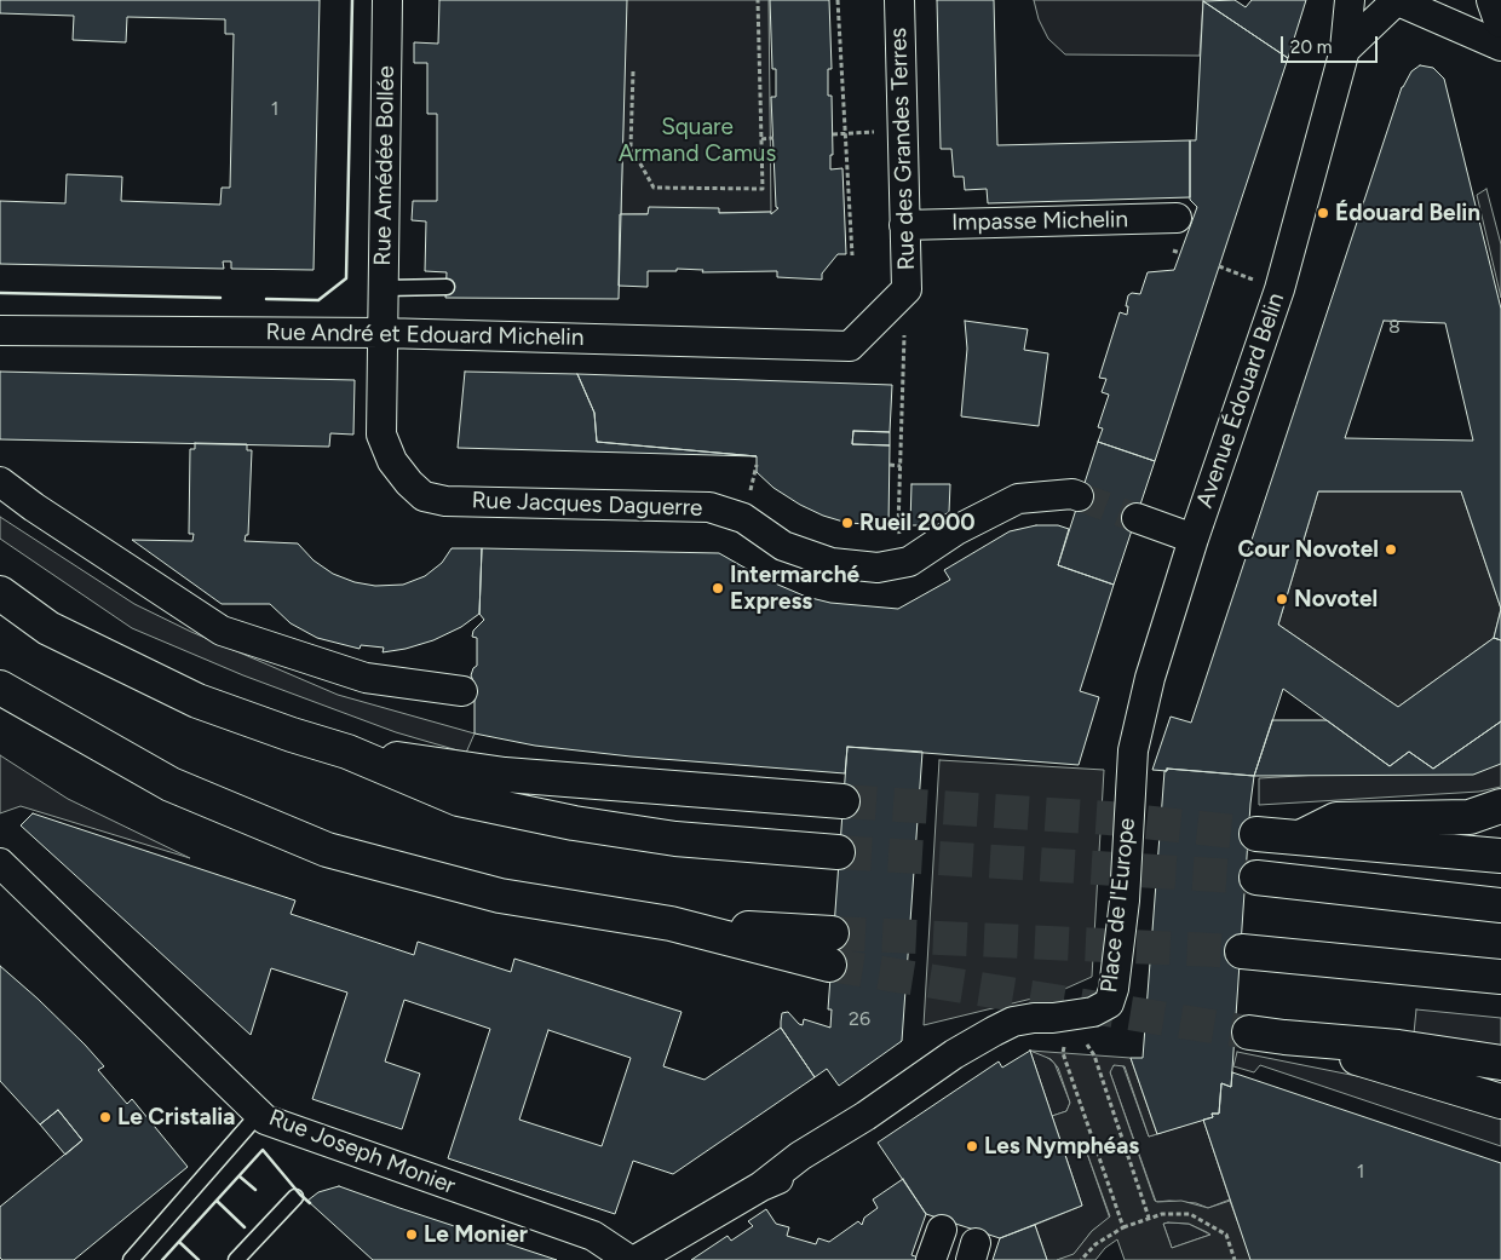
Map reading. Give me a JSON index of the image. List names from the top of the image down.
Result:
{
  "streets": {
    "street": [
      "Rue des Grandes Terres",
      "Rue Amédée Bollée",
      "Impasse Michelin",
      "Rue André et Edouard Michelin",
      "Avenue Édouard Belin",
      "Rue Jacques Daguerre",
      "Place de l'Europe",
      "Rue Joseph Monier"
    ]
  },
  "crossings": [
    ["Rue des Grandes Terres", "Impasse Michelin"],
    ["Rue des Grandes Terres", "Rue André et Edouard Michelin"],
    ["Rue Amédée Bollée", "Rue André et Edouard Michelin"],
    ["Rue Amédée Bollée", "Rue Jacques Daguerre"],
    ["Rue André et Edouard Michelin", "Rue Jacques Daguerre"],
    ["Avenue Édouard Belin", "Place de l'Europe"]
  ],
  "parks": ["Square Armand Camus"],
  "places": [
    "Édouard Belin",
    "Rueil 2000",
    "Cour Novotel",
    "Intermarché Express",
    "Novotel",
    "Le Cristalia",
    "Les Nymphéas",
    "Le Monier"
  ],
  "house_numbers": [
    "1",
    "8",
    "26",
    "1"
  ],
  "scale_bar": "20 m"
}
